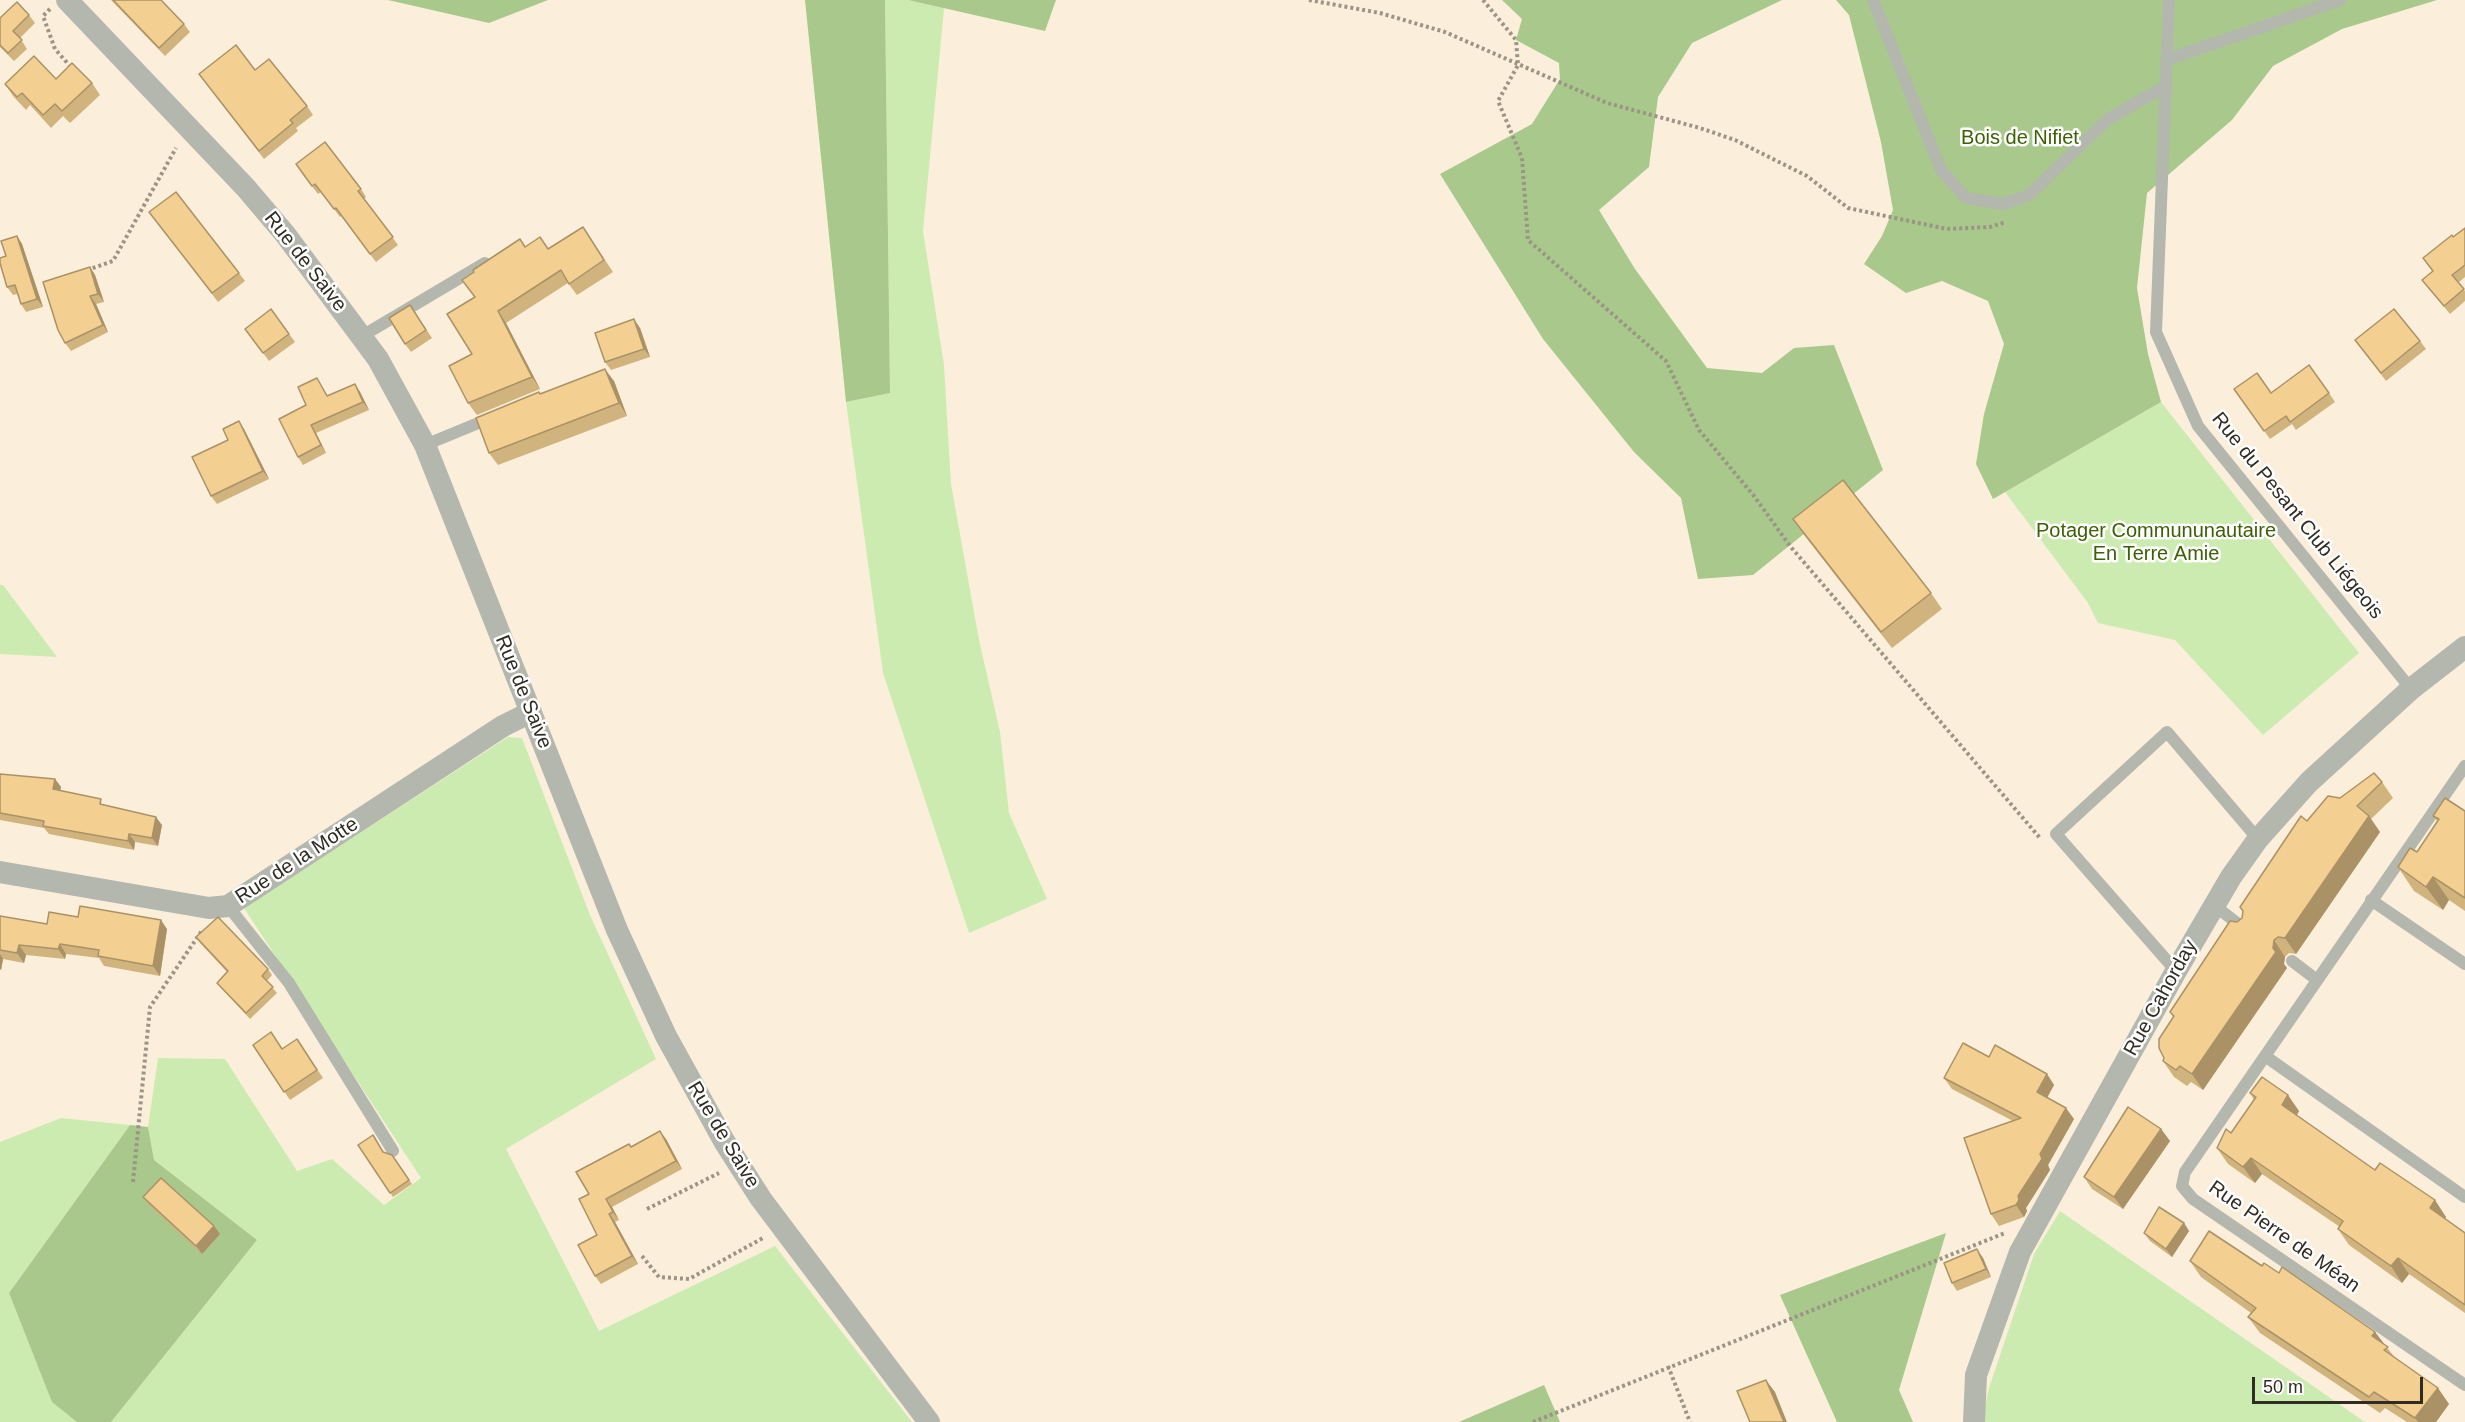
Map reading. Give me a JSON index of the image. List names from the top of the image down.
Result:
{
  "streets": {
    "street": ["Rue de Saive", "Rue de la Motte", "Rue Cahorday"],
    "lane": ["Rue du Pesant Club Liégeois", "Rue Pierre de Méan"]
  },
  "crossings": [
    ["Rue de Saive", "Rue de la Motte"],
    ["Rue du Pesant Club Liégeois", "Rue Cahorday"]
  ],
  "parks": ["Bois de Nifiet", "Potager Commununautaire En Terre Amie"],
  "scale_bar": "50 m"
}
